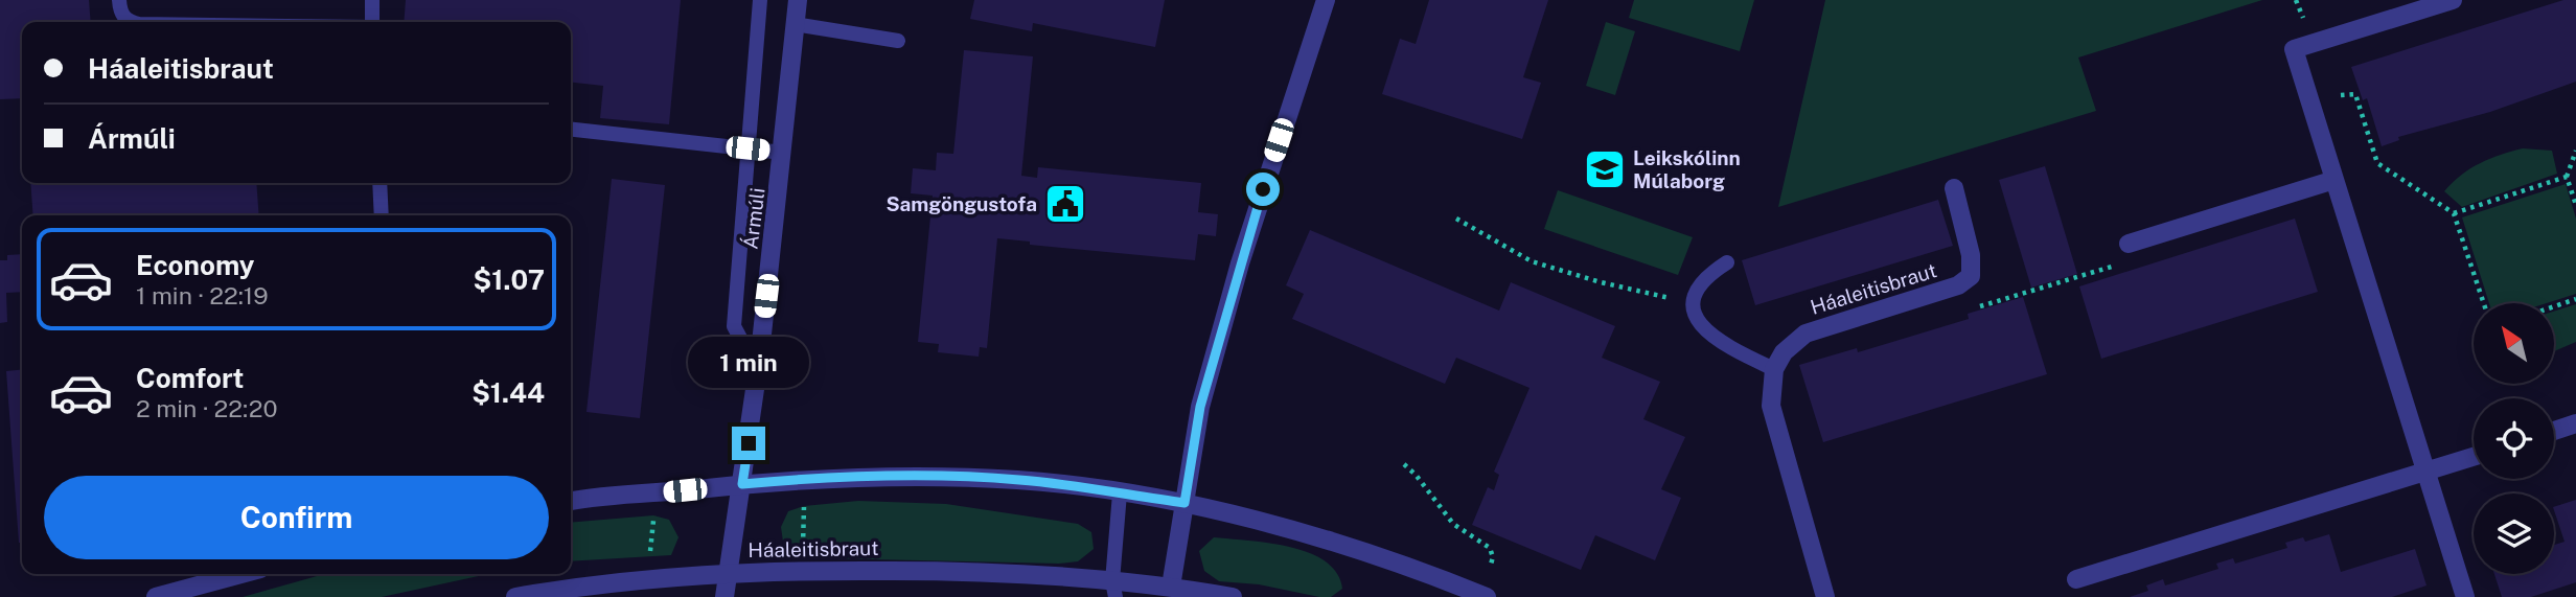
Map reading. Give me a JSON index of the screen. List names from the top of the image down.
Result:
{
  "streets": {
    "street": ["Ármúli", "Háaleitisbraut"]
  },
  "crossings": [
    ["Ármúli", "Háaleitisbraut"]
  ],
  "places": {
    "school or university": ["Leikskólinn Múlaborg"],
    "public building": ["Samgöngustofa"]
  },
  "north": "top left",
  "page": {
    "banner": ["Háaleitisbraut", "Ármúli"],
    "list": [
      {
        "name": "Economy",
        "note": "1 min · 22:19",
        "value": "$1.07"
      },
      {
        "name": "Comfort",
        "note": "2 min · 22:20",
        "value": "$1.44"
      }
    ],
    "bubble": "1 min",
    "buttons": "Confirm"
  }
}
